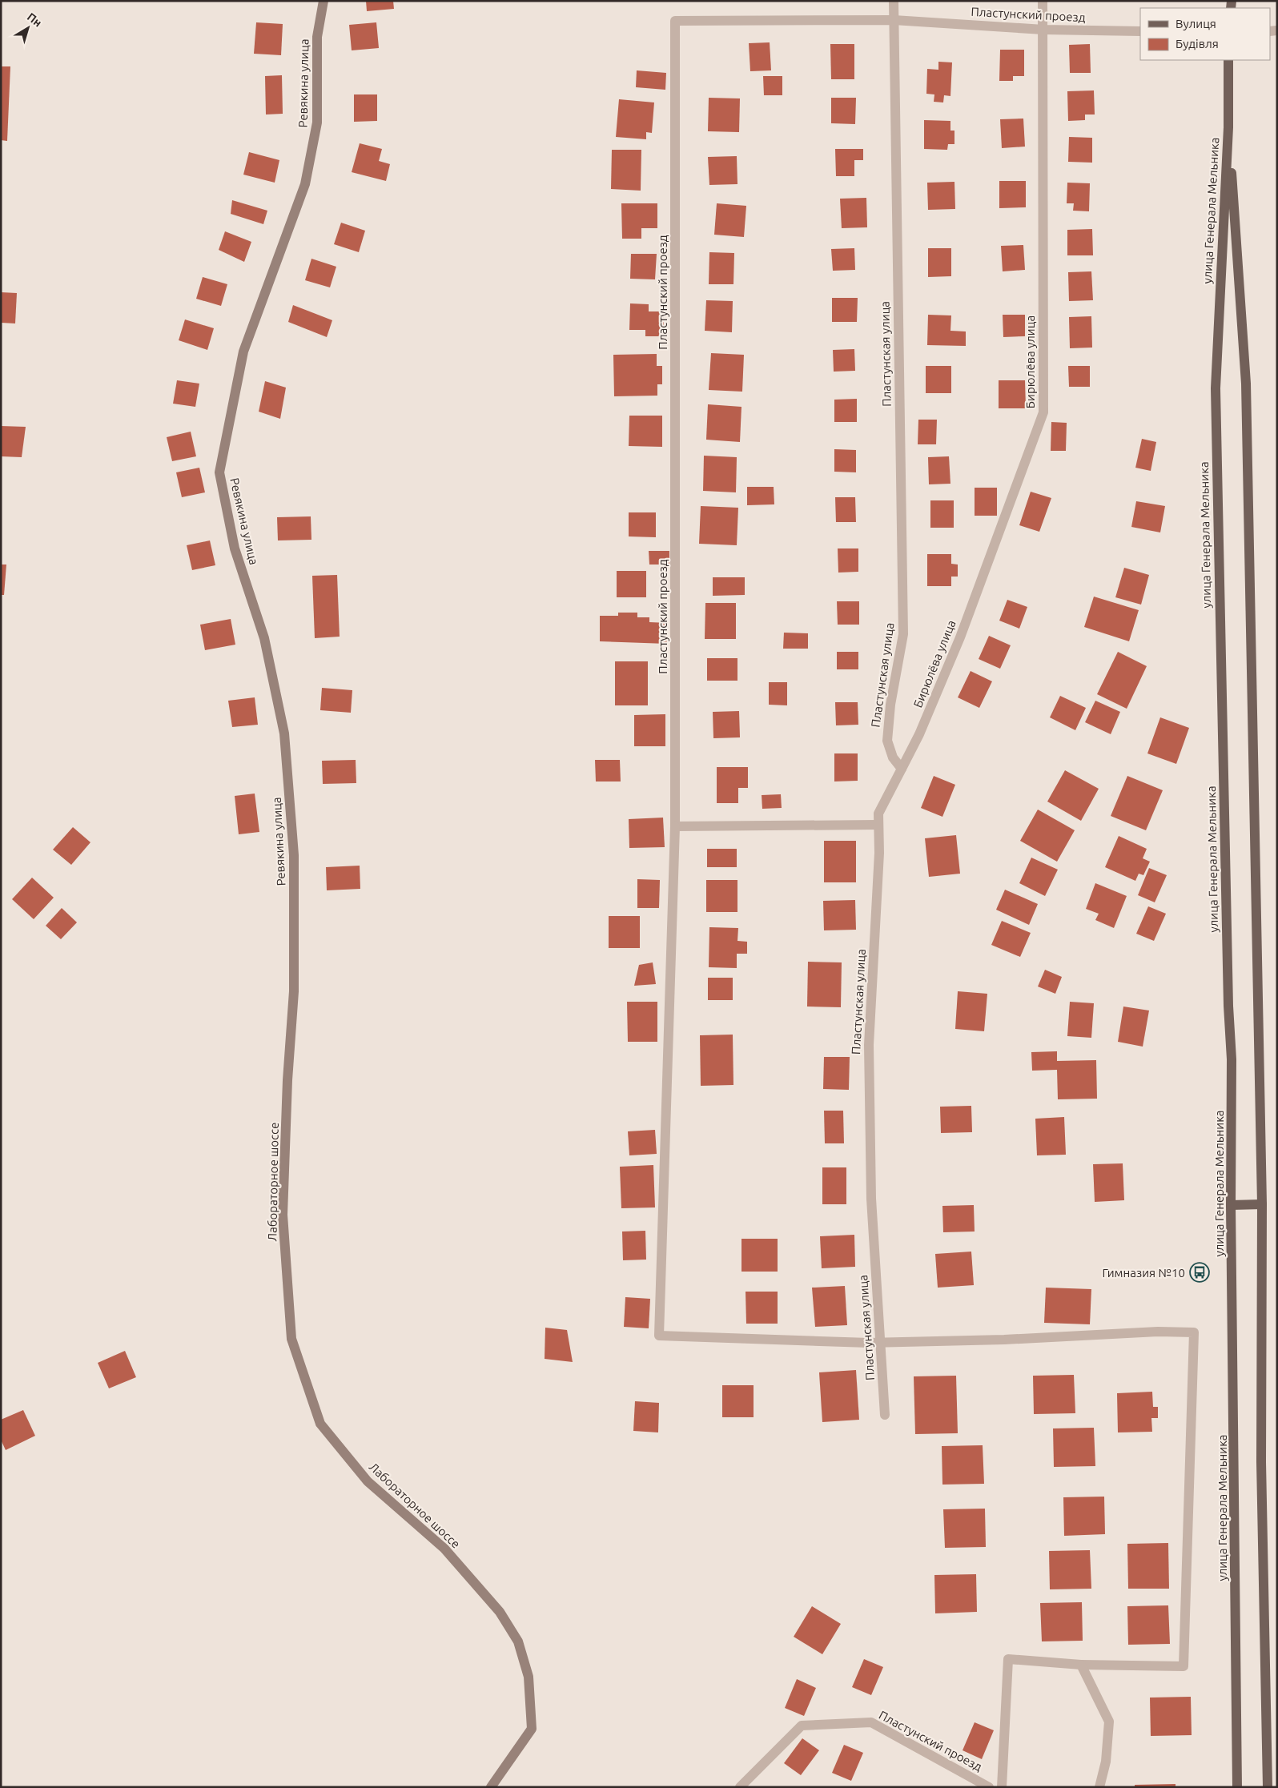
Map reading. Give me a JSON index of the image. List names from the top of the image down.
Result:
{
  "streets": {
    "main road": ["Ревякина улица", "улица Генерала Мельника", "Лабораторное шоссе"],
    "street": ["Пластунский проезд", "Пластунская улица", "Бирюлёва улица"]
  },
  "crossings": [
    ["Пластунский проезд", "Пластунская улица"],
    ["Пластунский проезд", "Бирюлёва улица"],
    ["Ревякина улица", "Лабораторное шоссе"],
    ["Пластунская улица", "Бирюлёва улица"]
  ],
  "places": {
    "bus stop": ["Гимназия №10"]
  },
  "legend": ["Вулиця", "Будівля"],
  "north": "top right"
}
